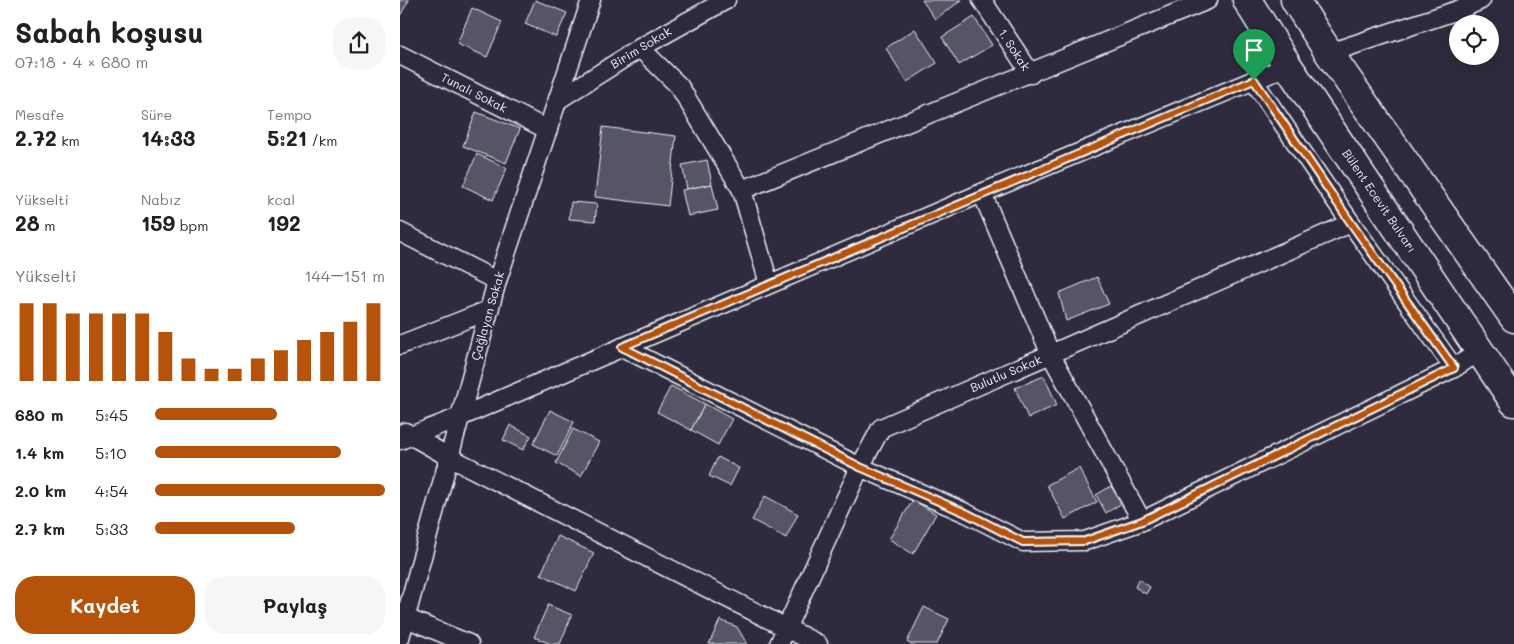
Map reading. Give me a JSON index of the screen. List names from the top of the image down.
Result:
{
  "streets": {
    "main road": ["Bülent Ecevit Bulvarı"],
    "street": [
      "Birim Sokak",
      "1. Sokak",
      "Tunalı Sokak",
      "Çağlayan Sokak",
      "Bulutlu Sokak"
    ]
  },
  "crossings": [
    ["Birim Sokak", "Çağlayan Sokak"],
    ["Tunalı Sokak", "Çağlayan Sokak"]
  ],
  "page": {
    "heading": ["Sabah koşusu", "07:18 · 4 × 680 m"],
    "stats": [
      ["Mesafe", "2.72 km"],
      ["Süre", "14:33"],
      ["Tempo", "5:21 /km"],
      ["Yükselti", "28 m"],
      ["Nabız", "159 bpm"],
      ["kcal", "192"]
    ],
    "chart": ["Yükselti", "144–151 m"],
    "list": [
      {
        "name": "680 m",
        "note": "5:45"
      },
      {
        "name": "1.4 km",
        "note": "5:10"
      },
      {
        "name": "2.0 km",
        "note": "4:54"
      },
      {
        "name": "2.7 km",
        "note": "5:33"
      }
    ],
    "buttons": ["Kaydet", "Paylaş"]
  }
}
